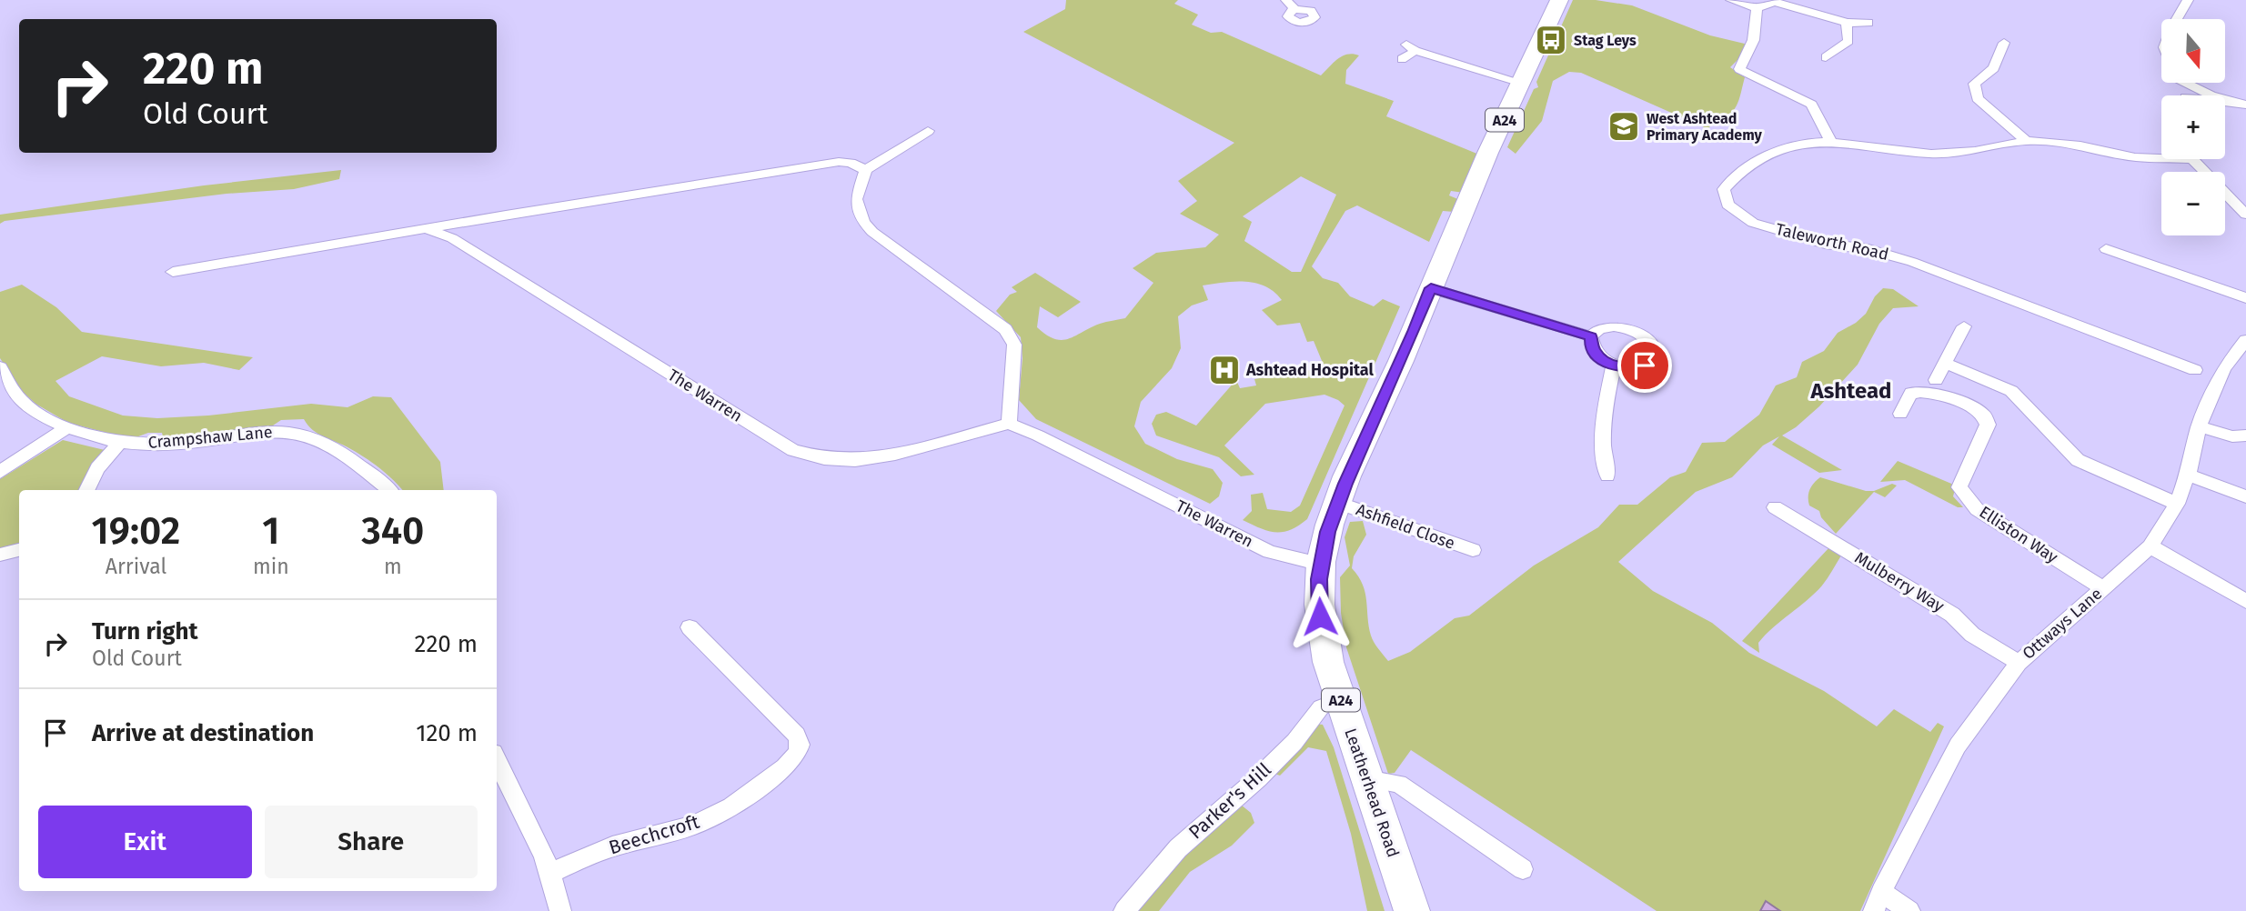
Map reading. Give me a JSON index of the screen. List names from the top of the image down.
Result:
{
  "streets": {
    "highway": ["A24", "Leatherhead Road"],
    "street": [
      "Taleworth Road",
      "The Warren",
      "Crampshaw Lane",
      "Ashfield Close",
      "Elliston Way",
      "Mulberry Way",
      "Ottways Lane",
      "Parker's Hill",
      "Beechcroft"
    ]
  },
  "crossings": [
    ["The Warren", "Leatherhead Road"],
    ["Ashfield Close", "Leatherhead Road"],
    ["Elliston Way", "Ottways Lane"],
    ["Mulberry Way", "Ottways Lane"],
    ["Leatherhead Road", "Parker's Hill"]
  ],
  "districts": ["Ashtead"],
  "places": {
    "bus stop": ["Stag Leys"],
    "school or university": ["West Ashtead Primary Academy"],
    "hospital": ["Ashtead Hospital"]
  },
  "north": "bottom",
  "page": {
    "map_buttons": ["+", "−"],
    "turn": ["220 m", "Old Court"],
    "eta": [
      "19:02",
      "Arrival",
      "1",
      "min",
      "340",
      "m"
    ],
    "list": [
      {
        "name": "Turn right",
        "note": "Old Court",
        "value": "220 m"
      },
      {
        "name": "Arrive at destination",
        "value": "120 m"
      }
    ],
    "buttons": ["Exit", "Share"]
  }
}
